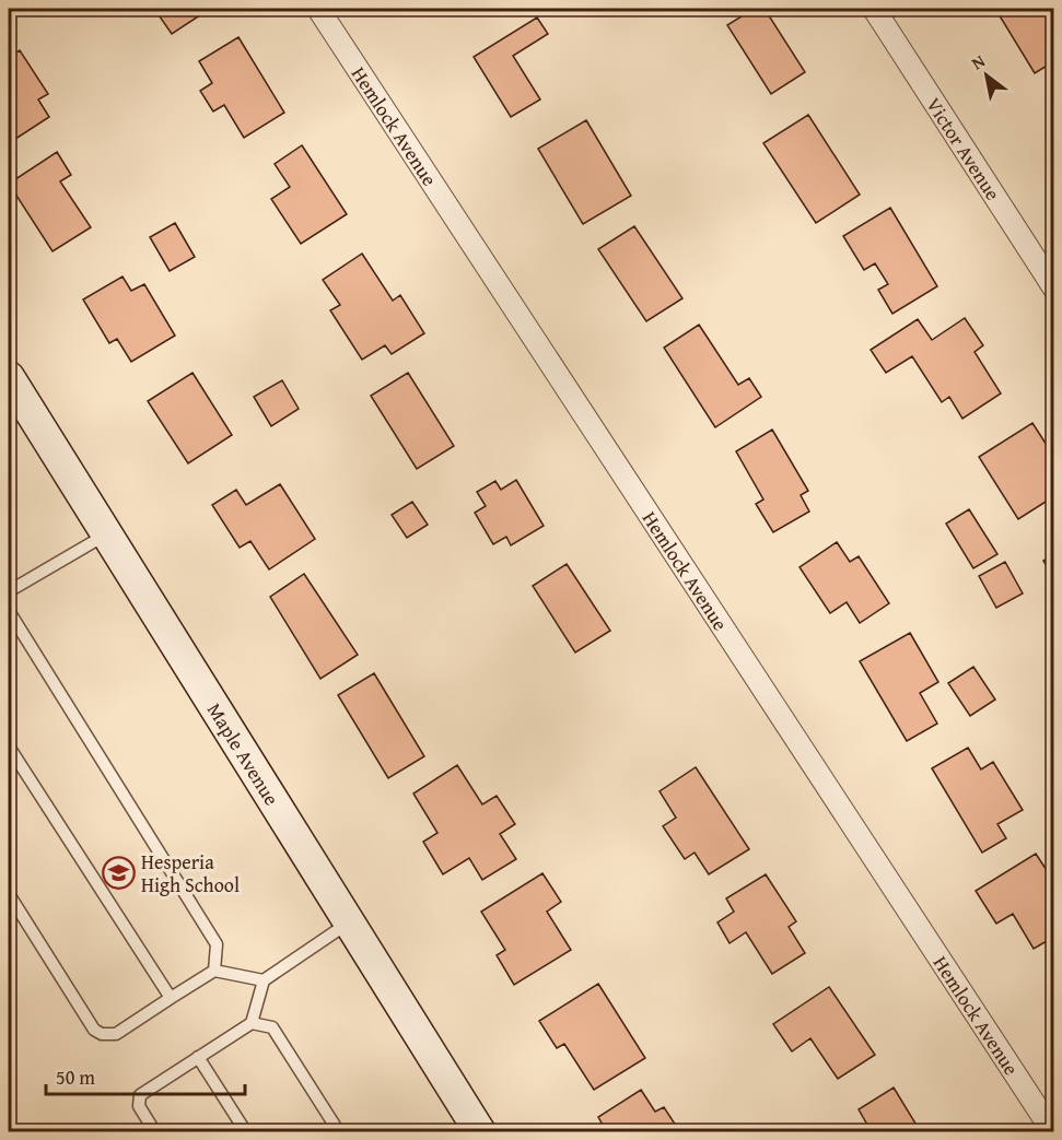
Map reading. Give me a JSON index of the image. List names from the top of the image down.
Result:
{
  "streets": {
    "street": ["Hemlock Avenue", "Victor Avenue", "Maple Avenue"]
  },
  "places": {
    "school or university": ["Hesperia High School"]
  },
  "scale_bar": "50 m",
  "north": "top left"
}
